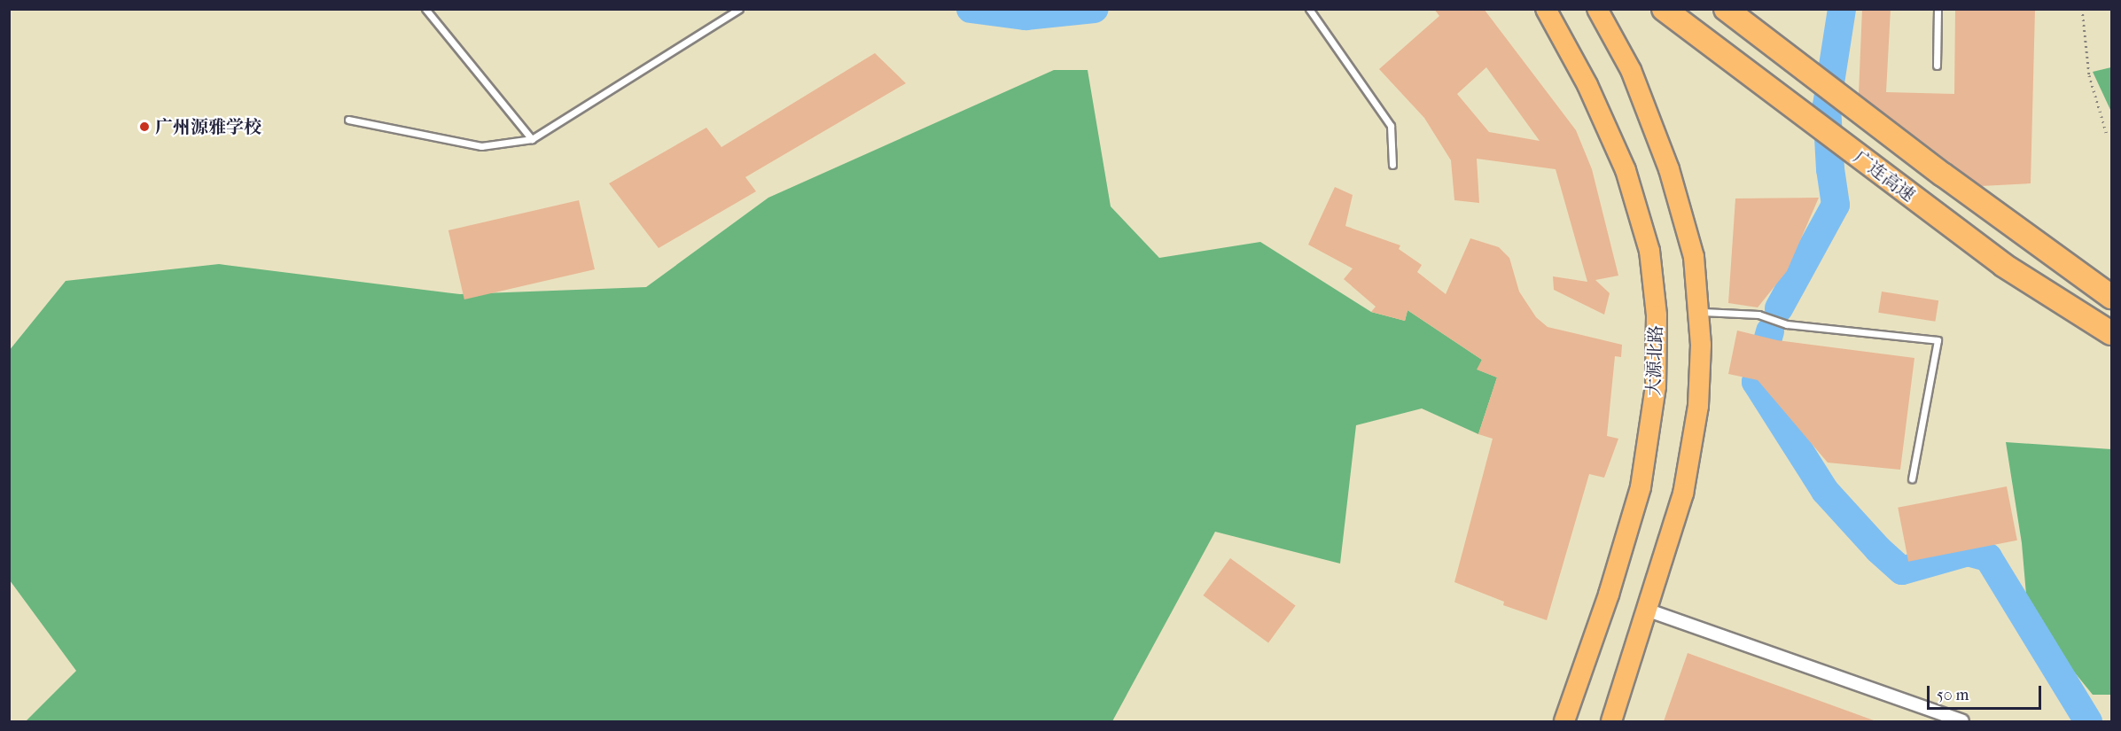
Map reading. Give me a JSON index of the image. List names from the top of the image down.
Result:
{
  "streets": {
    "highway": ["广连高速"],
    "main road": ["大源北路"]
  },
  "places": ["广州源雅学校"],
  "scale_bar": "50 m"
}
